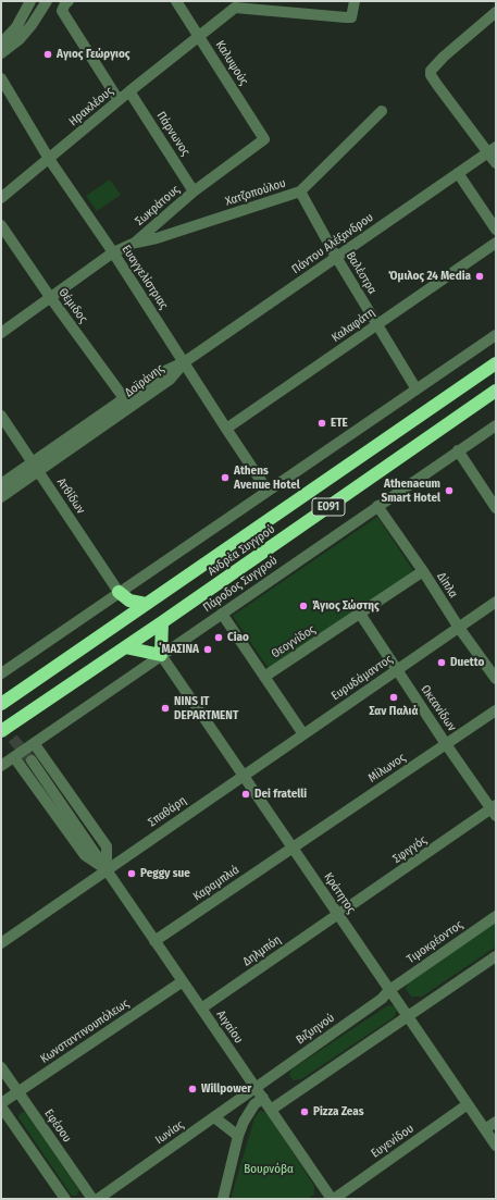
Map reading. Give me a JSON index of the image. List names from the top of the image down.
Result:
{
  "streets": {
    "highway": ["ΕΟ91", "Ανδρέα Συγγρού"],
    "street": [
      "Καλυψούς",
      "Ηρακλέους",
      "Πάρνωνος",
      "Χατζοπούλου",
      "Σωκράτους",
      "Πάντου Αλέξανδρου",
      "Βαλέστρα",
      "Ευαγγελίστριας",
      "Θέμιδος",
      "Καλαφάτη",
      "Δοϊράνης",
      "Ατθίδων",
      "Πάροδος Συγγρού",
      "Δίπλα",
      "Θεογνίδος",
      "Ευρυδάμαντος",
      "Ωκεανίδων",
      "Μίλωνος",
      "Σπαθάρη",
      "Σφιγγός",
      "Καραμπλιά",
      "Κράτητος",
      "Τιμοκρέοντος",
      "Δηλμπόη",
      "Αιγαίου",
      "Βιζυηνού",
      "Κωνσταντινουπόλεως",
      "Εφέσου",
      "Ιωνίας",
      "Ευγενίδου"
    ]
  },
  "crossings": [
    ["Καλυψούς", "Ηρακλέους"],
    ["Καλυψούς", "Σωκράτους"],
    ["Ηρακλέους", "Πάρνωνος"],
    ["Ηρακλέους", "Ευαγγελίστριας"],
    ["Πάρνωνος", "Σωκράτους"],
    ["Χατζοπούλου", "Σωκράτους"],
    ["Χατζοπούλου", "Βαλέστρα"],
    ["Σωκράτους", "Ευαγγελίστριας"],
    ["Σωκράτους", "Θέμιδος"],
    ["Πάντου Αλέξανδρου", "Βαλέστρα"],
    ["Πάντου Αλέξανδρου", "Ευαγγελίστριας"],
    ["Πάντου Αλέξανδρου", "Δοϊράνης"],
    ["Βαλέστρα", "Καλαφάτη"],
    ["Ευαγγελίστριας", "Καλαφάτη"],
    ["Ευαγγελίστριας", "Δοϊράνης"],
    ["Θέμιδος", "Δοϊράνης"],
    ["Δοϊράνης", "Ατθίδων"],
    ["Πάροδος Συγγρού", "Δίπλα"],
    ["Πάροδος Συγγρού", "Κράτητος"],
    ["Πάροδος Συγγρού", "Αιγαίου"],
    ["Δίπλα", "Θεογνίδος"],
    ["Δίπλα", "Ευρυδάμαντος"],
    ["Θεογνίδος", "Ωκεανίδων"],
    ["Ευρυδάμαντος", "Ωκεανίδων"],
    ["Ευρυδάμαντος", "Σπαθάρη"],
    ["Ευρυδάμαντος", "Κράτητος"],
    ["Ωκεανίδων", "Μίλωνος"],
    ["Ωκεανίδων", "Σφιγγός"],
    ["Μίλωνος", "Καραμπλιά"],
    ["Μίλωνος", "Κράτητος"],
    ["Σπαθάρη", "Κράτητος"],
    ["Σπαθάρη", "Αιγαίου"],
    ["Σφιγγός", "Κράτητος"],
    ["Σφιγγός", "Δηλμπόη"],
    ["Καραμπλιά", "Κράτητος"],
    ["Καραμπλιά", "Αιγαίου"],
    ["Κράτητος", "Τιμοκρέοντος"],
    ["Κράτητος", "Δηλμπόη"],
    ["Κράτητος", "Βιζυηνού"],
    ["Κράτητος", "Ευγενίδου"],
    ["Τιμοκρέοντος", "Βιζυηνού"],
    ["Δηλμπόη", "Αιγαίου"],
    ["Αιγαίου", "Βιζυηνού"],
    ["Αιγαίου", "Κωνσταντινουπόλεως"],
    ["Αιγαίου", "Ιωνίας"],
    ["Αιγαίου", "Ευγενίδου"],
    ["Βιζυηνού", "Ιωνίας"],
    ["Κωνσταντινουπόλεως", "Εφέσου"]
  ],
  "parks": ["Βουρνόβα"],
  "places": [
    "Αγιος Γεώργιος",
    "Όμιλος 24 Media",
    "ETE",
    "Athens Avenue Hotel",
    "Athenaeum Smart Hotel",
    "Άγιος Σώστης",
    "Ciao",
    "΄ΜΑΣΙΝΑ",
    "Duetto",
    "Σαν Παλιά",
    "NINS IT DEPARTMENT",
    "Dei fratelli",
    "Peggy sue",
    "Willpower",
    "Pizza Zeas"
  ]
}
